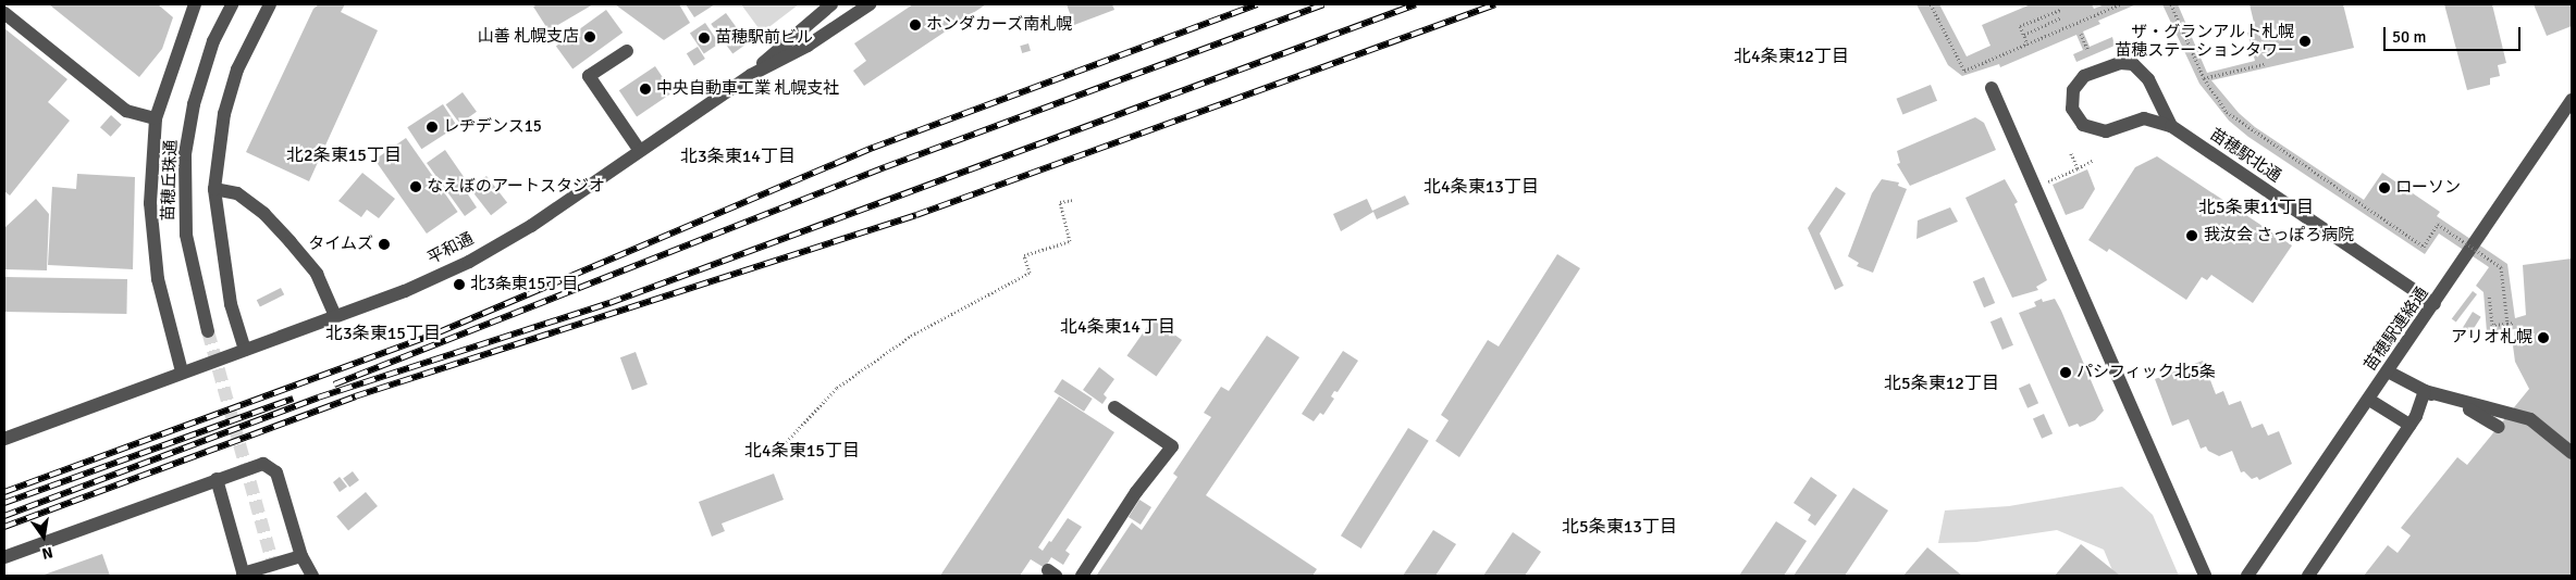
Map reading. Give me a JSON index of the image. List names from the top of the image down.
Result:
{
  "streets": {
    "street": [
      "苗穂駅北通",
      "苗穂丘珠通",
      "平和通",
      "苗穂駅連絡通"
    ]
  },
  "crossings": [
    ["苗穂駅北通", "苗穂駅連絡通"]
  ],
  "districts": [
    "北4条東12丁目",
    "北2条東15丁目",
    "北3条東14丁目",
    "北4条東13丁目",
    "北5条東11丁目",
    "北4条東14丁目",
    "北3条東15丁目",
    "北5条東12丁目",
    "北4条東15丁目",
    "北5条東13丁目"
  ],
  "places": [
    "ホンダカーズ南札幌",
    "山善 札幌支店",
    "苗穂駅前ビル",
    "ザ・グランアルト札幌 苗穂ステーションタワー",
    "中央自動車工業 札幌支社",
    "レヂデンス15",
    "なえぼのアートスタジオ",
    "ローソン",
    "我汝会 さっぽろ病院",
    "タイムズ",
    "北3条東15丁目",
    "アリオ札幌",
    "パシフィック北5条"
  ],
  "scale_bar": "50 m",
  "north": "bottom"
}
